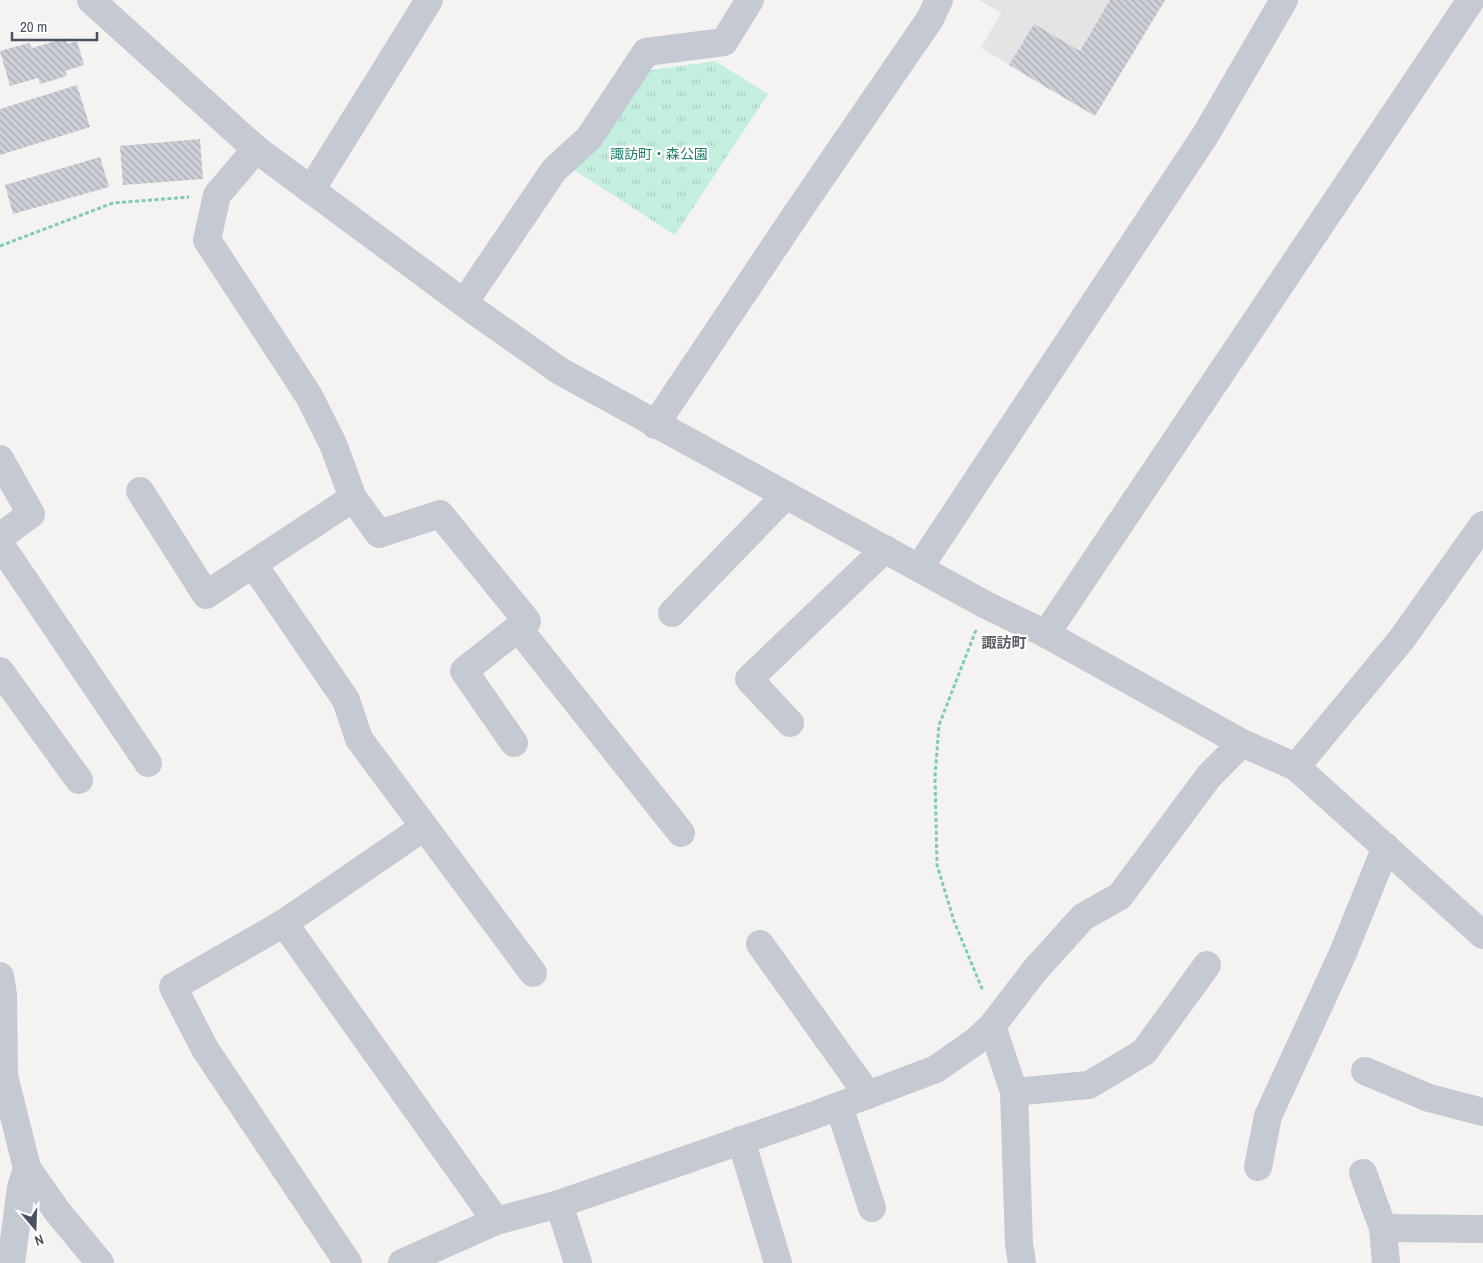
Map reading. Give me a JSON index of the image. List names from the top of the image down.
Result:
{
  "districts": ["諏訪町"],
  "parks": ["諏訪町・森公園"],
  "scale_bar": "20 m",
  "north": "bottom"
}
